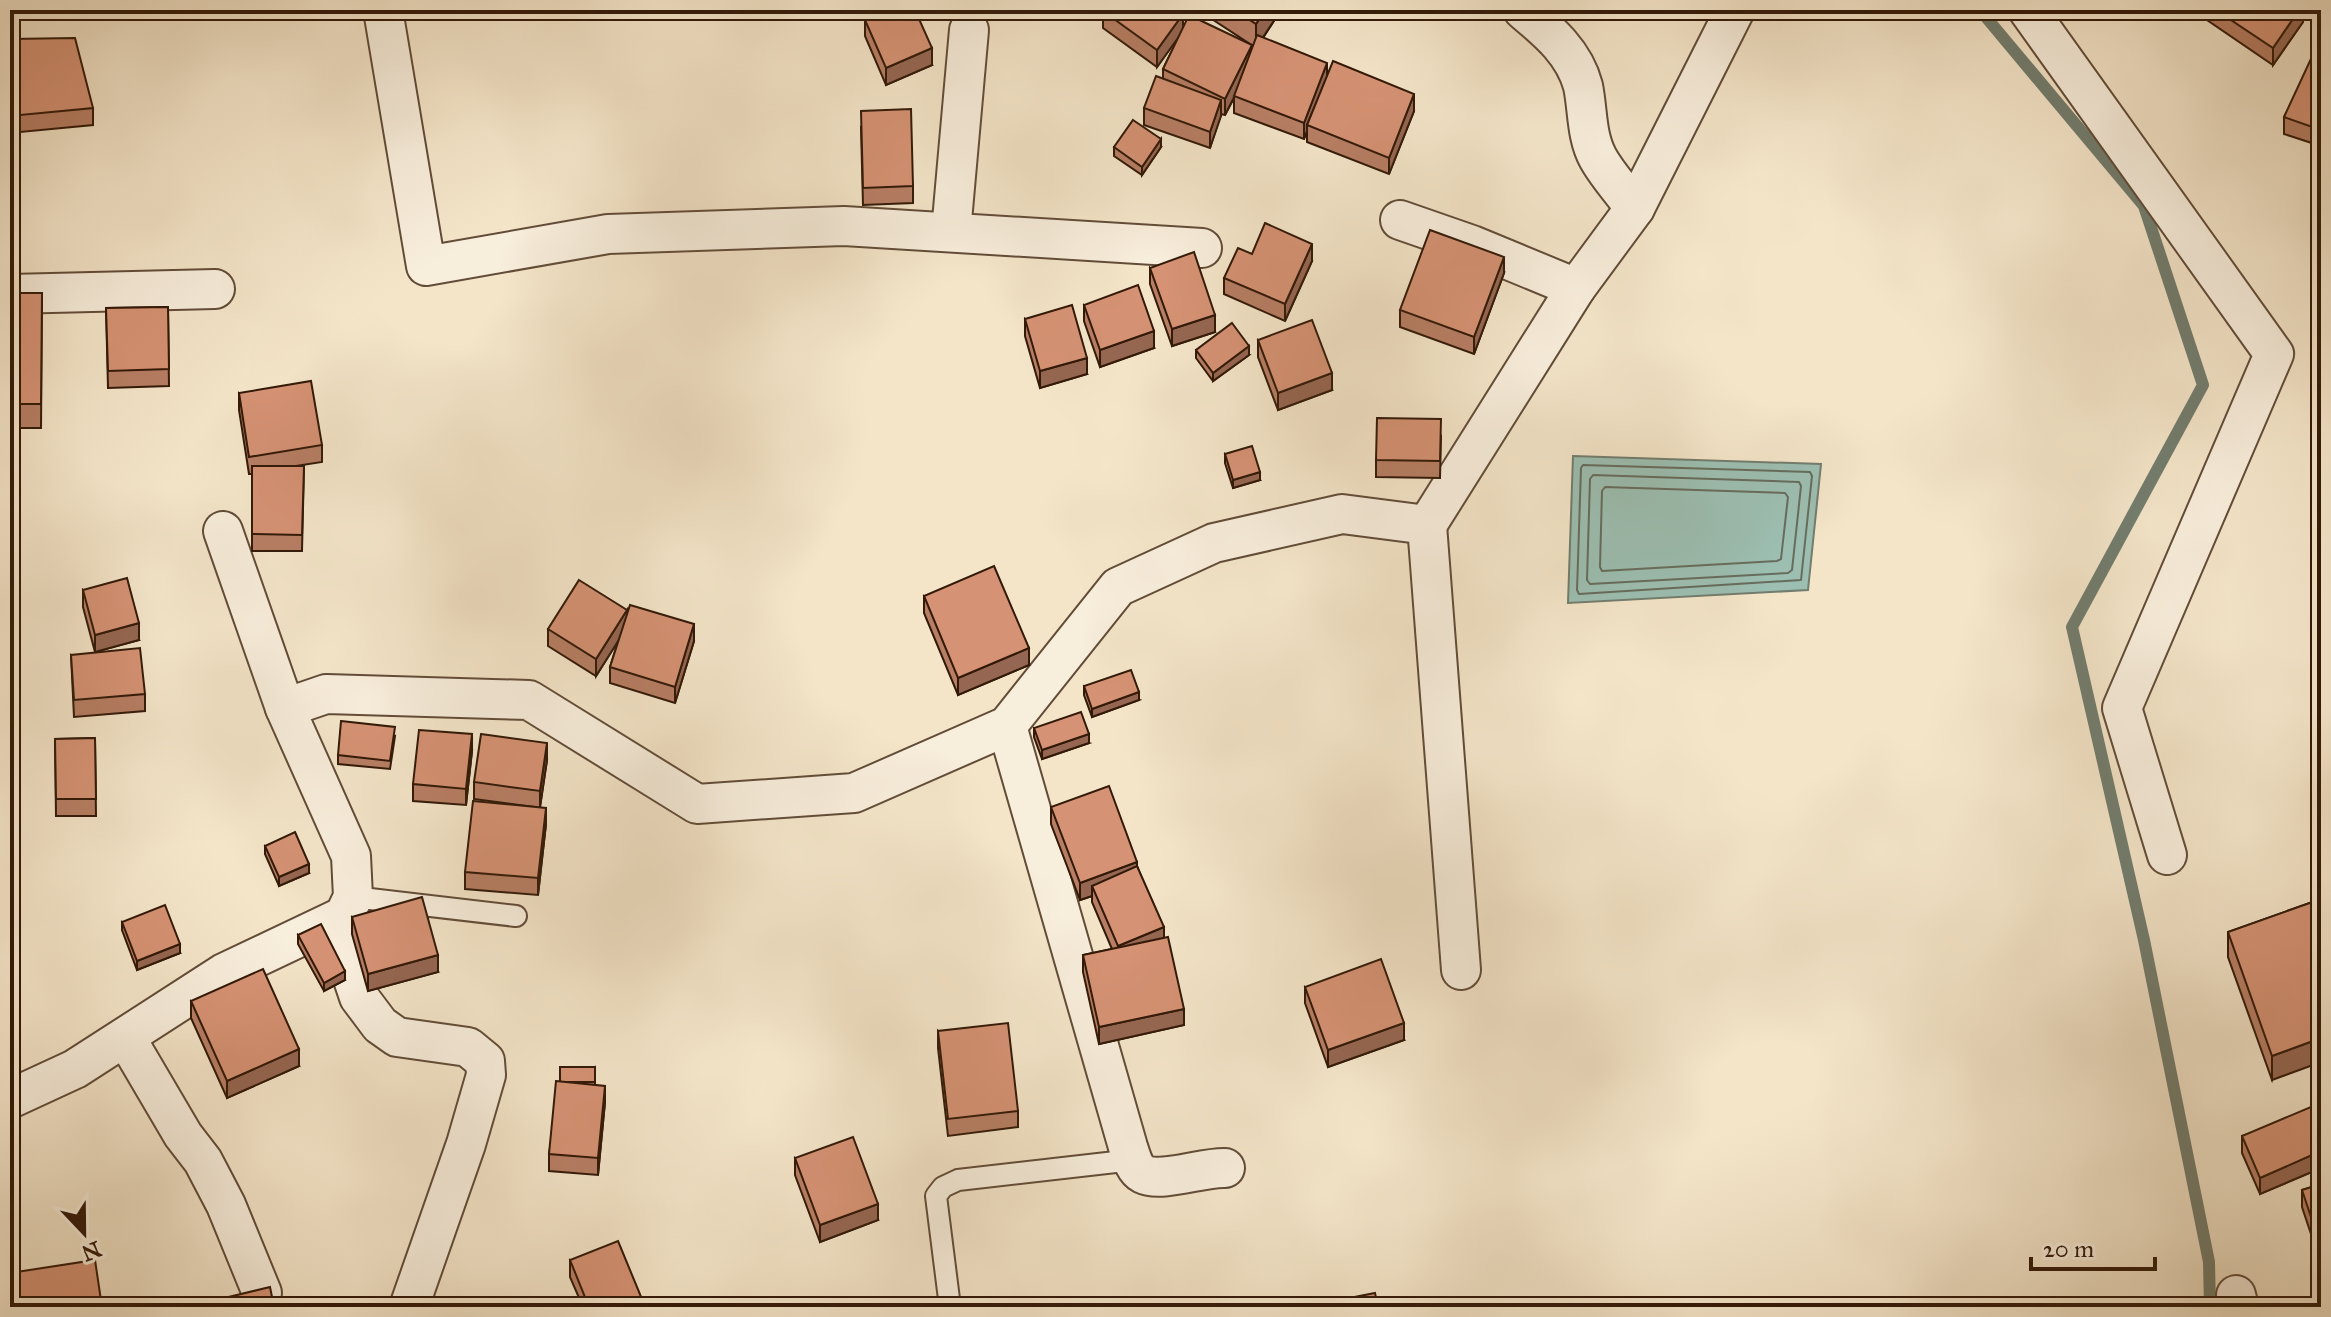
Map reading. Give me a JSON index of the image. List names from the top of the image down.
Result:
{
  "scale_bar": "20 m",
  "north": "bottom"
}
